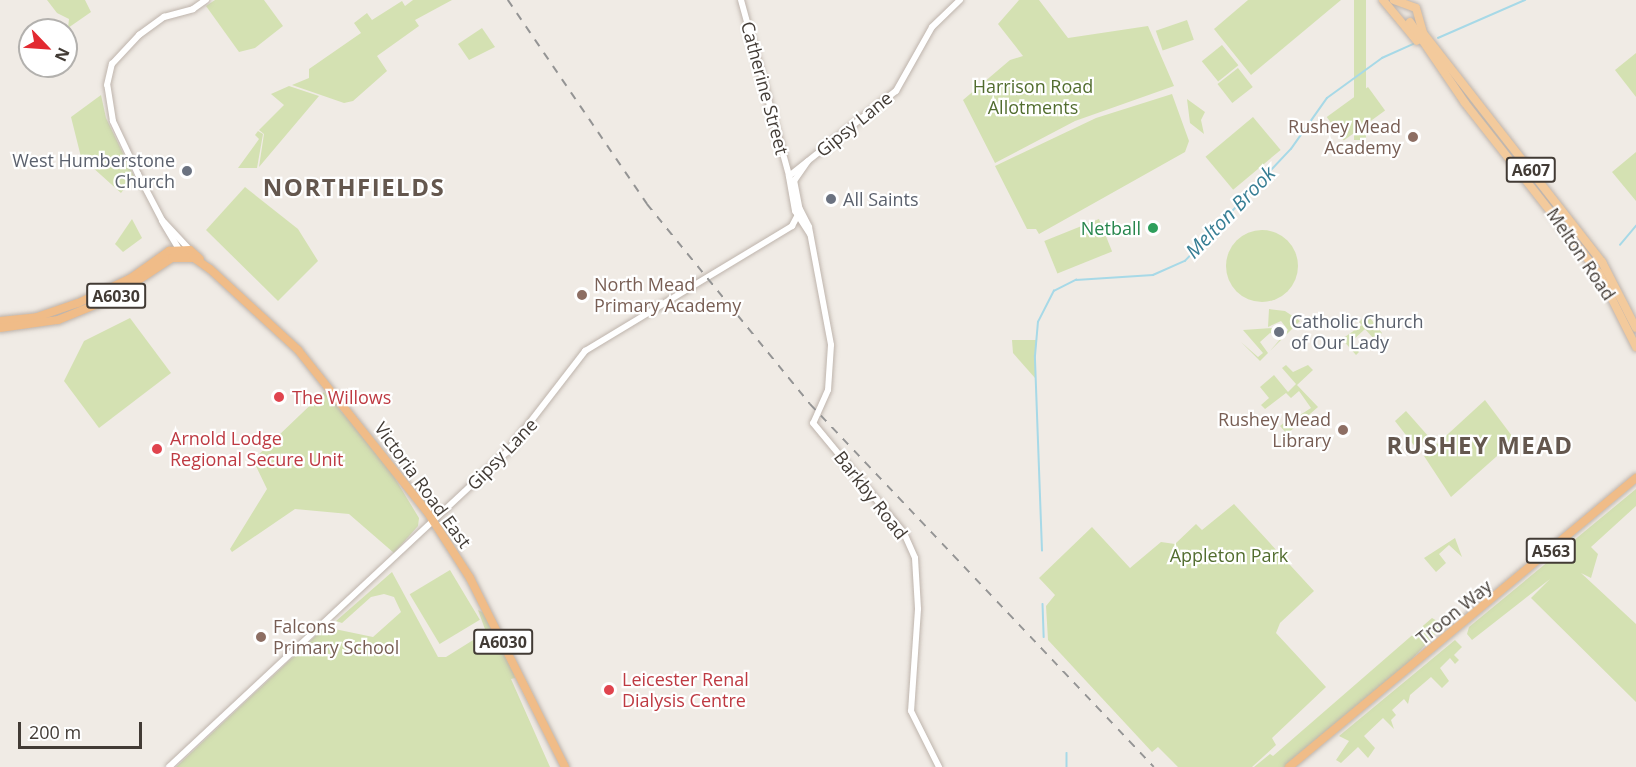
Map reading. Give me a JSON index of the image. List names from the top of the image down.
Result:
{
  "streets": {
    "highway": [
      "A6030",
      "Victoria Road East",
      "A563",
      "Troon Way"
    ],
    "main road": ["A607", "Melton Road"],
    "street": ["Catherine Street", "Gipsy Lane", "Barkby Road"]
  },
  "crossings": [
    ["Catherine Street", "Gipsy Lane"],
    ["Gipsy Lane", "Victoria Road East"],
    ["Gipsy Lane", "Barkby Road"],
    ["A607", "Melton Road"]
  ],
  "districts": ["NORTHFIELDS", "RUSHEY MEAD"],
  "water": ["Melton Brook"],
  "parks": ["Harrison Road Allotments", "Appleton Park"],
  "places": [
    "Rushey Mead Academy",
    "West Humberstone Church",
    "All Saints",
    "Netball",
    "North Mead Primary Academy",
    "Catholic Church of Our Lady",
    "The Willows",
    "Rushey Mead Library",
    "Arnold Lodge Regional Secure Unit",
    "Falcons Primary School",
    "Leicester Renal Dialysis Centre"
  ],
  "scale_bar": "200 m",
  "north": "bottom right"
}
